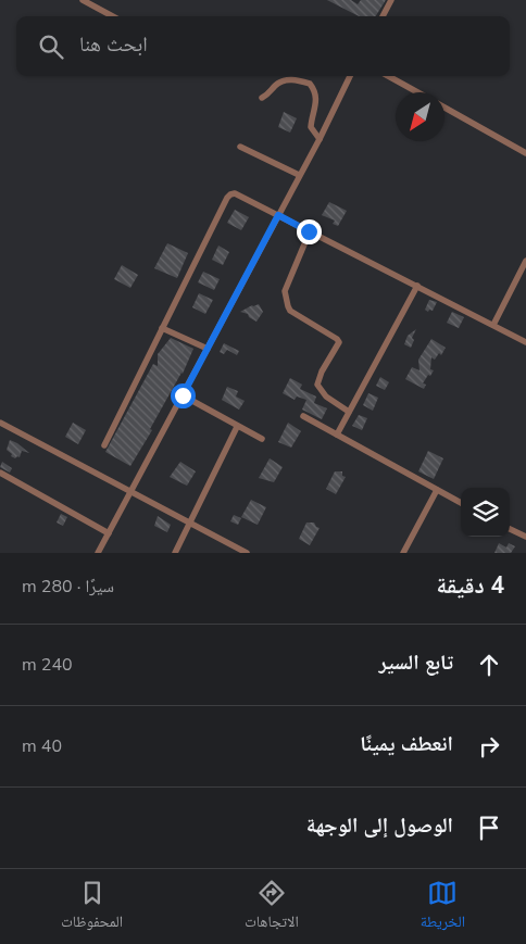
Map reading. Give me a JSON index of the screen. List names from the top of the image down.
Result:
{
  "north": "bottom left",
  "page": {
    "search": "ابحث هنا",
    "heading": ["4 دقيقة", "سيرًا · 280 m"],
    "list": [
      ["تابع السير", "240 m"],
      ["انعطف يمينًا", "40 m"],
      "الوصول إلى الوجهة"
    ],
    "nav": ["الخريطة", "الاتجاهات", "المحفوظات"]
  }
}
